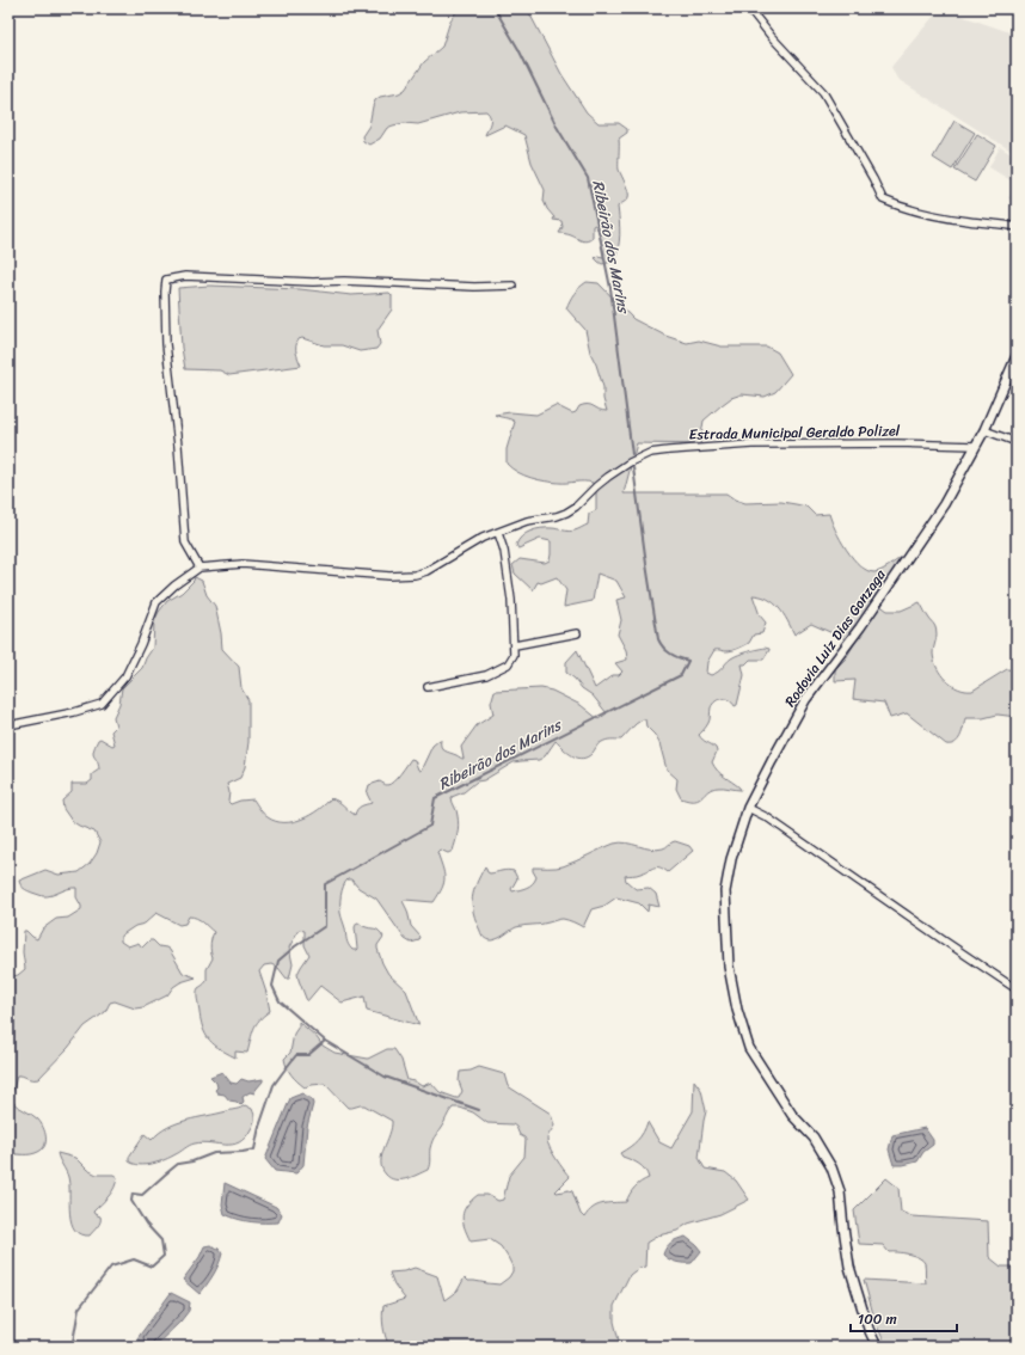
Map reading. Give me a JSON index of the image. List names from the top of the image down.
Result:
{
  "streets": {
    "main road": ["Rodovia Luiz Dias Gonzaga"],
    "street": ["Estrada Municipal Geraldo Polizel"]
  },
  "crossings": [
    ["Estrada Municipal Geraldo Polizel", "Rodovia Luiz Dias Gonzaga"]
  ],
  "water": ["Ribeirão dos Marins"],
  "scale_bar": "100 m"
}
